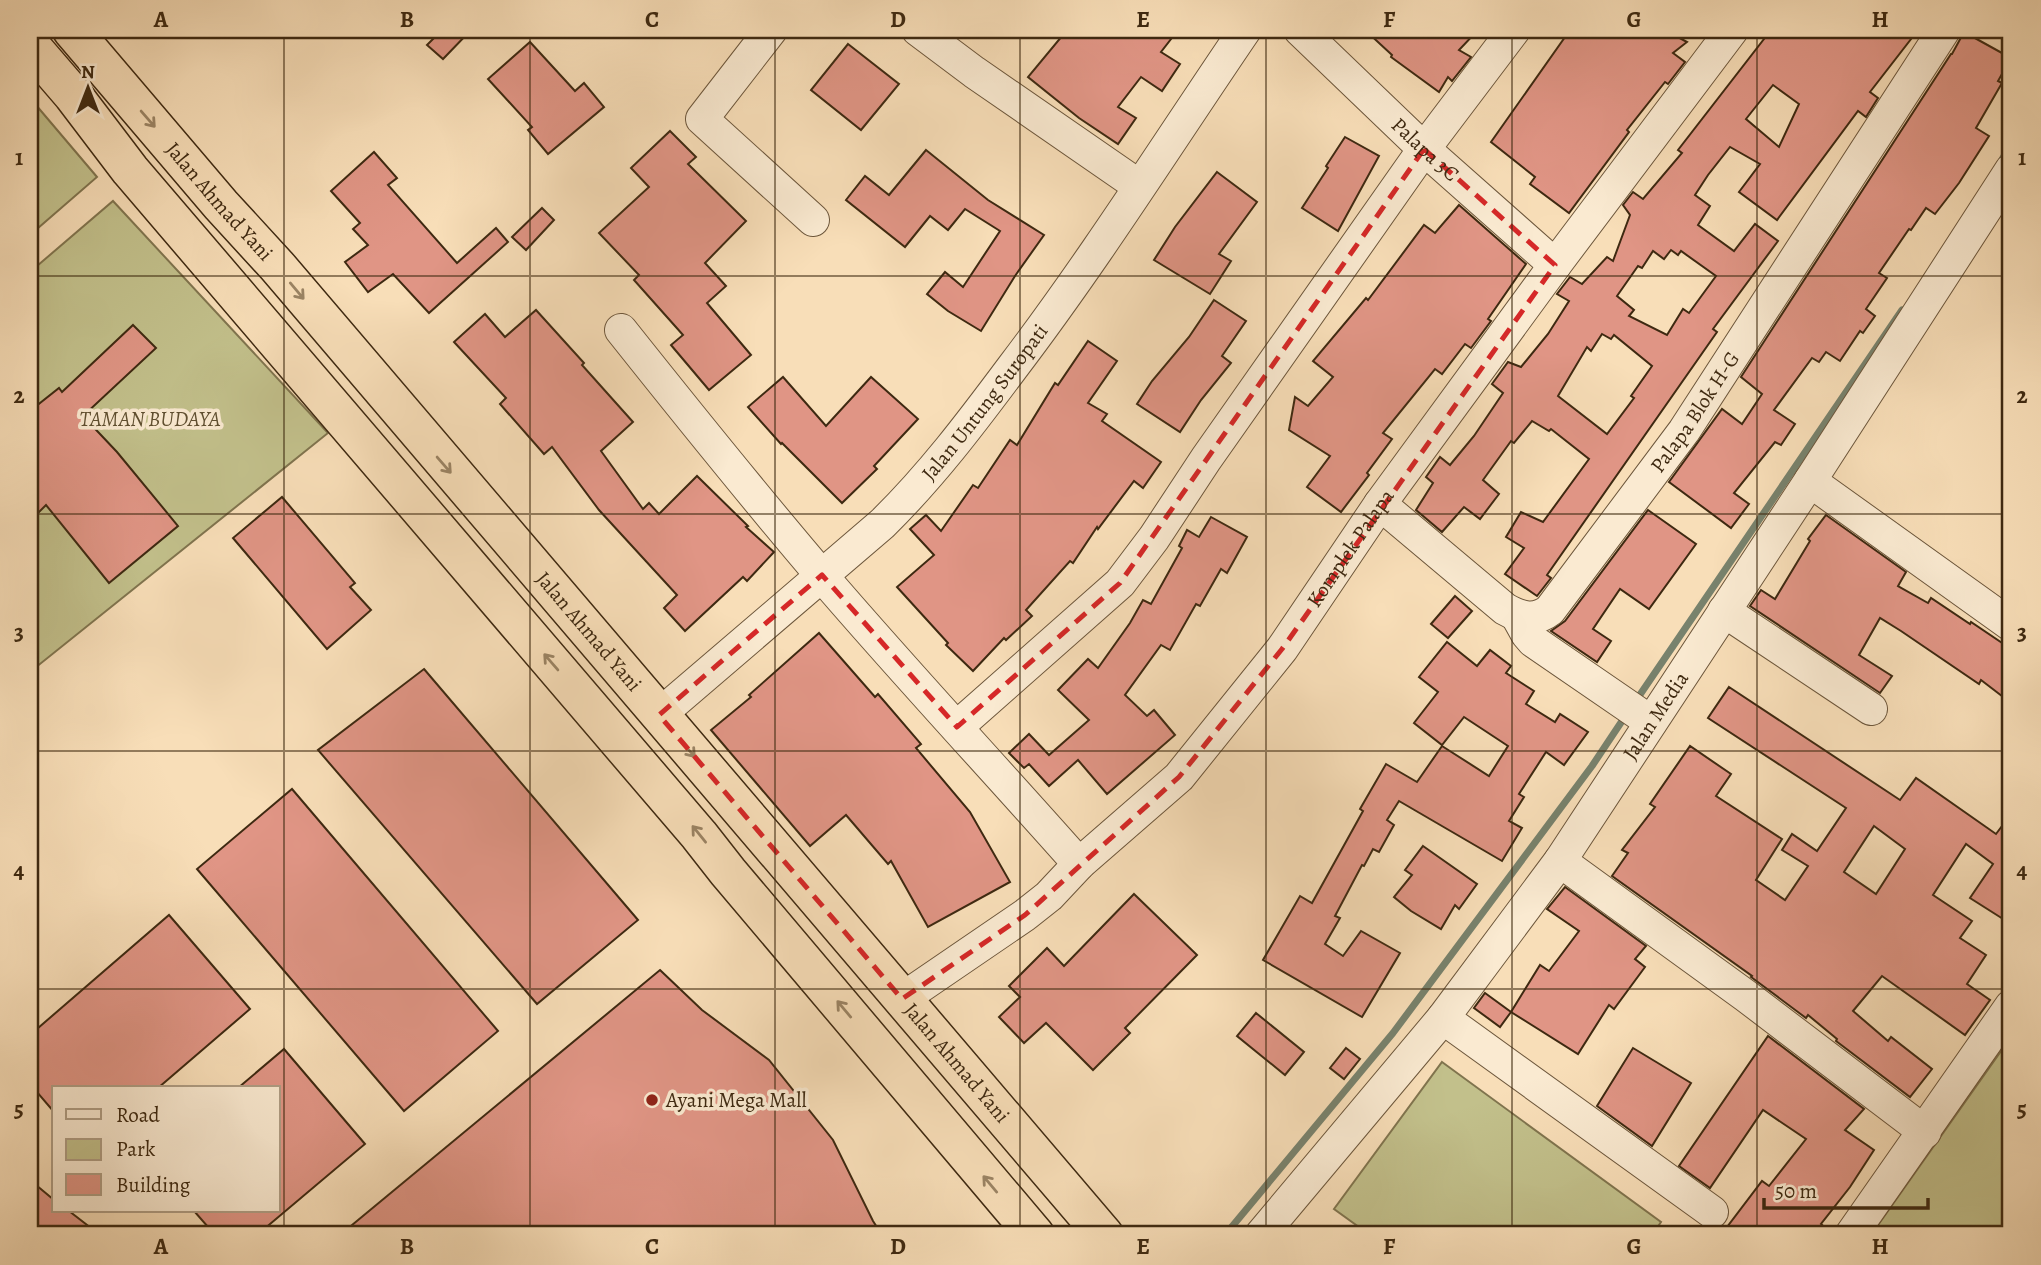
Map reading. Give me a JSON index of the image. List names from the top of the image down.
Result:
{
  "streets": {
    "highway": ["Jalan Ahmad Yani"],
    "street": [
      "Palapa 3C",
      "Jalan Untung Suropati",
      "Palapa Blok H-G",
      "Komplek Palapa",
      "Jalan Media"
    ]
  },
  "crossings": [
    ["Palapa 3C", "Komplek Palapa"],
    ["Jalan Ahmad Yani", "Jalan Untung Suropati"],
    ["Jalan Ahmad Yani", "Komplek Palapa"]
  ],
  "parks": ["TAMAN BUDAYA"],
  "places": ["Ayani Mega Mall"],
  "legend": ["Road", "Park", "Building"],
  "scale_bar": "50 m",
  "north": "top",
  "grid": {
    "columns": [
      "A",
      "B",
      "C",
      "D",
      "E",
      "F",
      "G",
      "H"
    ],
    "rows": [
      "1",
      "2",
      "3",
      "4",
      "5"
    ]
  }
}
